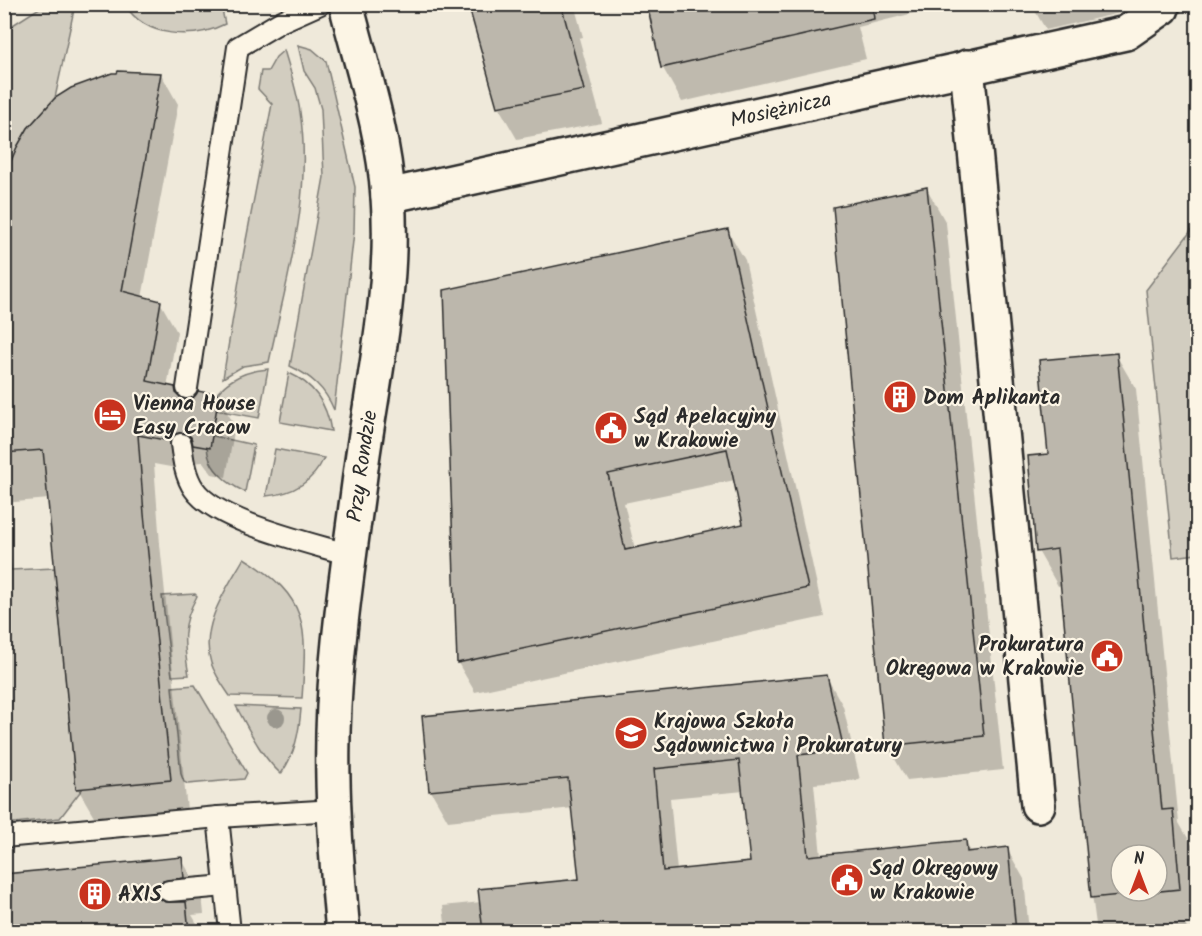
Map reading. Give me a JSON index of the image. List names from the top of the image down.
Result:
{
  "streets": {
    "street": ["Mosiężnicza", "Przy Rondzie"]
  },
  "crossings": [
    ["Mosiężnicza", "Przy Rondzie"]
  ],
  "places": {
    "building": ["Dom Aplikanta", "AXIS"],
    "hotel": ["Vienna House Easy Cracow"],
    "public building": ["Sąd Apelacyjny w Krakowie", "Prokuratura Okręgowa w Krakowie", "Sąd Okręgowy w Krakowie"],
    "school or university": ["Krajowa Szkoła Sądownictwa i Prokuratury"]
  },
  "north": "top"
}
